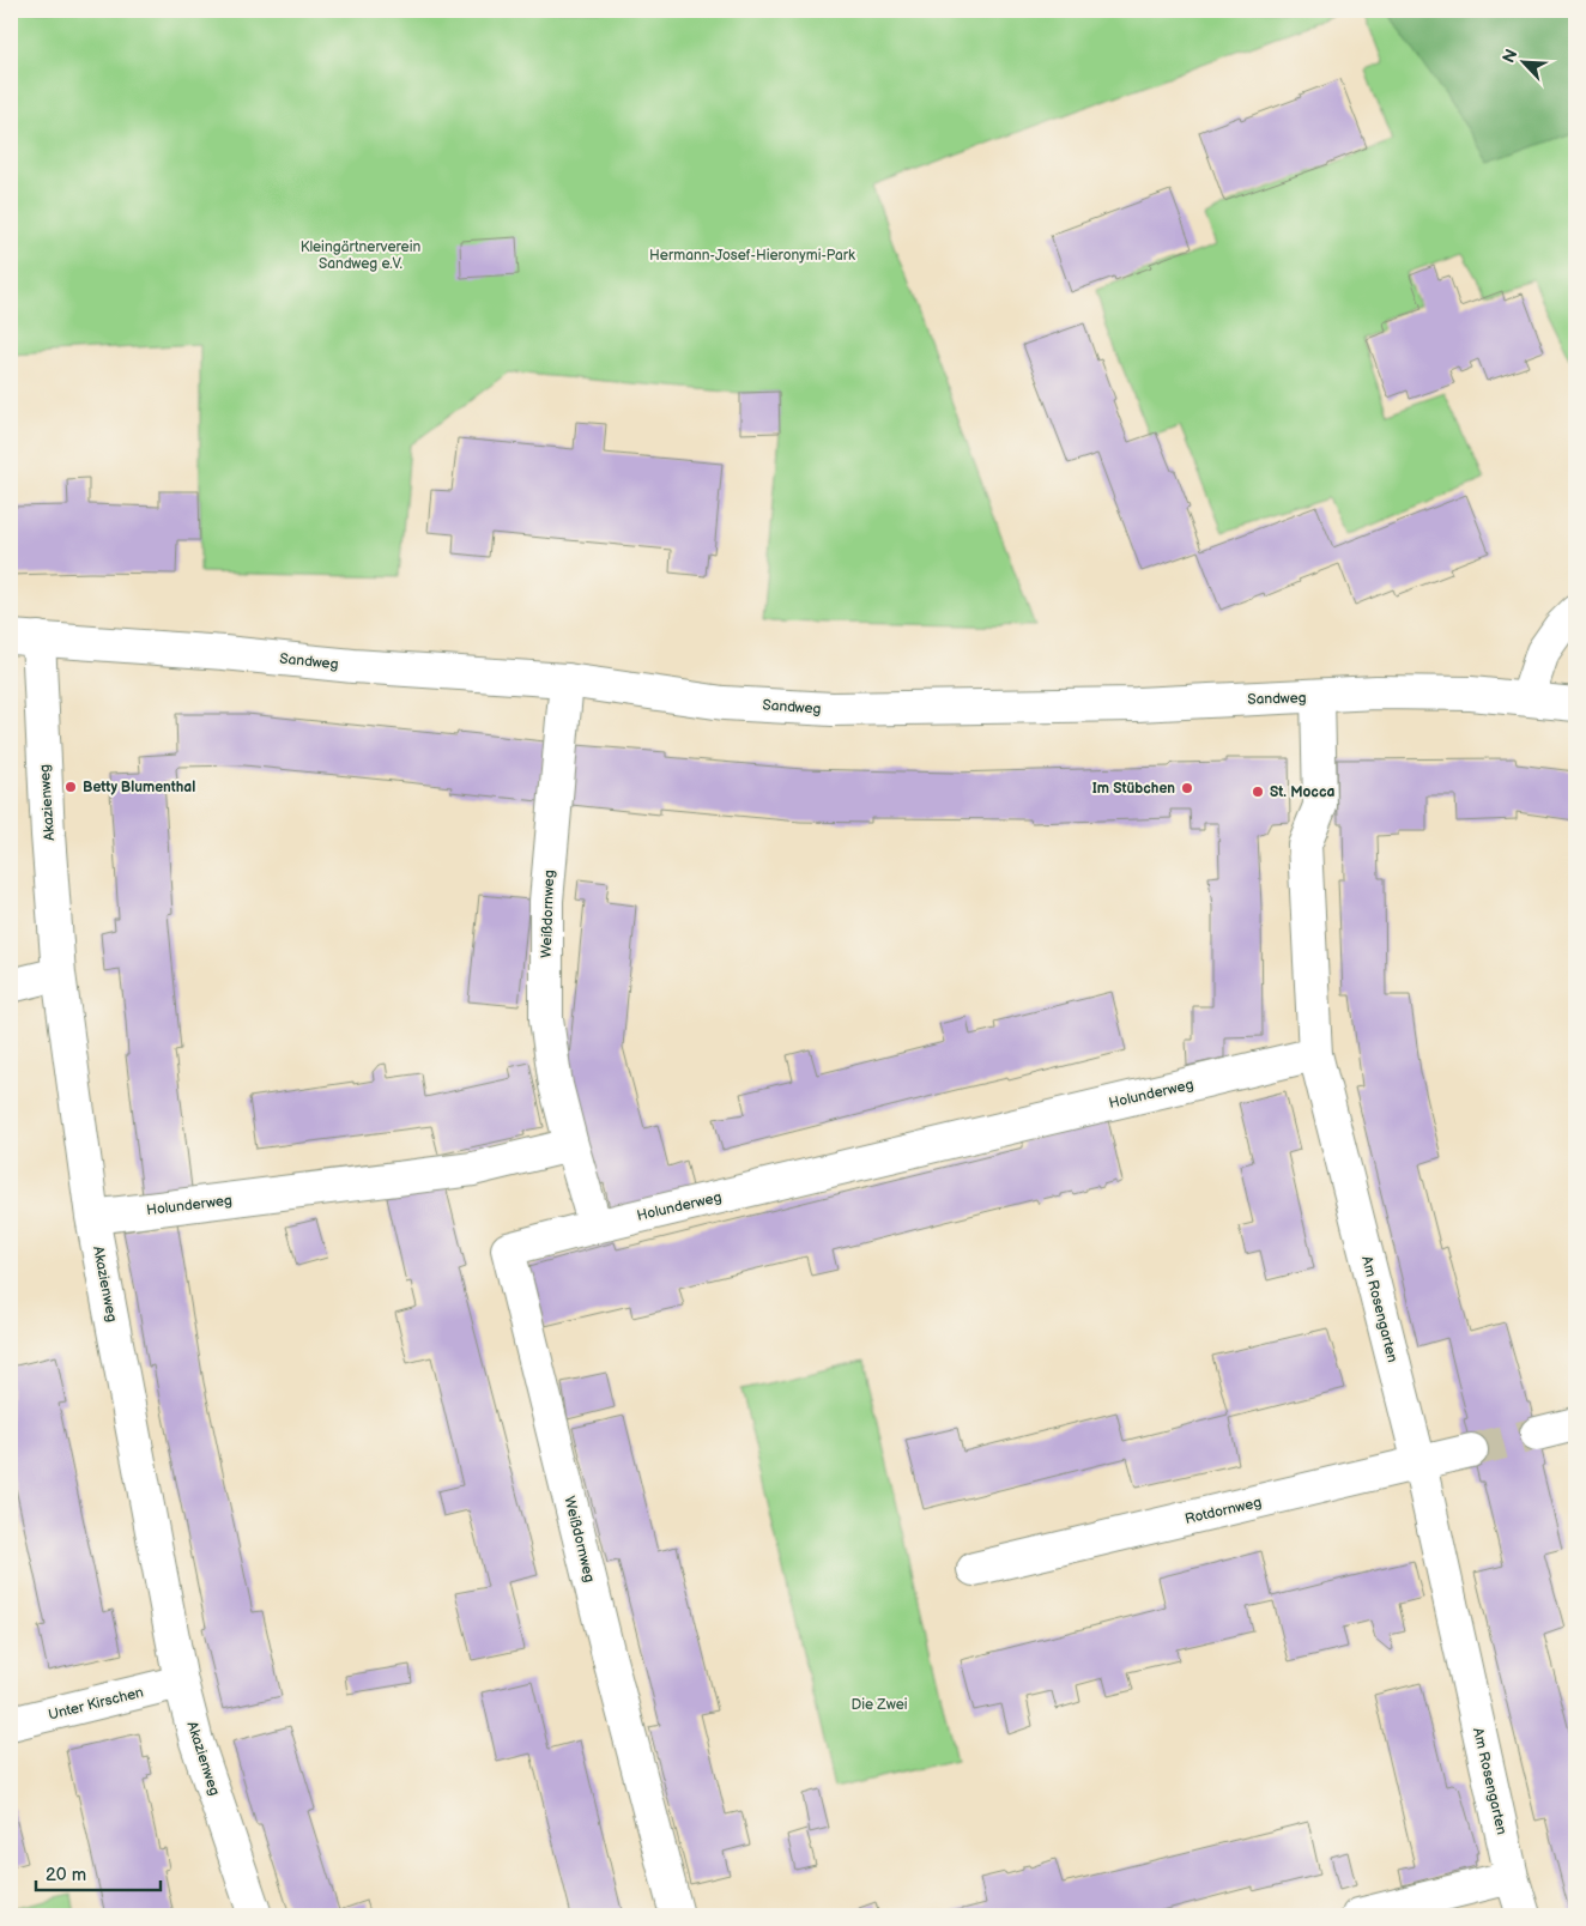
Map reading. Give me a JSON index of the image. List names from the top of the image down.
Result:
{
  "streets": {
    "street": [
      "Sandweg",
      "Akazienweg",
      "Weißdornweg",
      "Holunderweg",
      "Am Rosengarten",
      "Rotdornweg",
      "Unter Kirschen"
    ]
  },
  "crossings": [
    ["Sandweg", "Akazienweg"],
    ["Sandweg", "Weißdornweg"],
    ["Sandweg", "Am Rosengarten"],
    ["Akazienweg", "Holunderweg"],
    ["Akazienweg", "Unter Kirschen"],
    ["Weißdornweg", "Holunderweg"],
    ["Holunderweg", "Am Rosengarten"],
    ["Am Rosengarten", "Rotdornweg"]
  ],
  "parks": ["Kleingärtnerverein Sandweg e.V.", "Hermann-Josef-Hieronymi-Park", "Die Zwei"],
  "places": ["Betty Blumenthal", "Im Stübchen", "St. Mocca"],
  "scale_bar": "20 m",
  "north": "top left"
}
